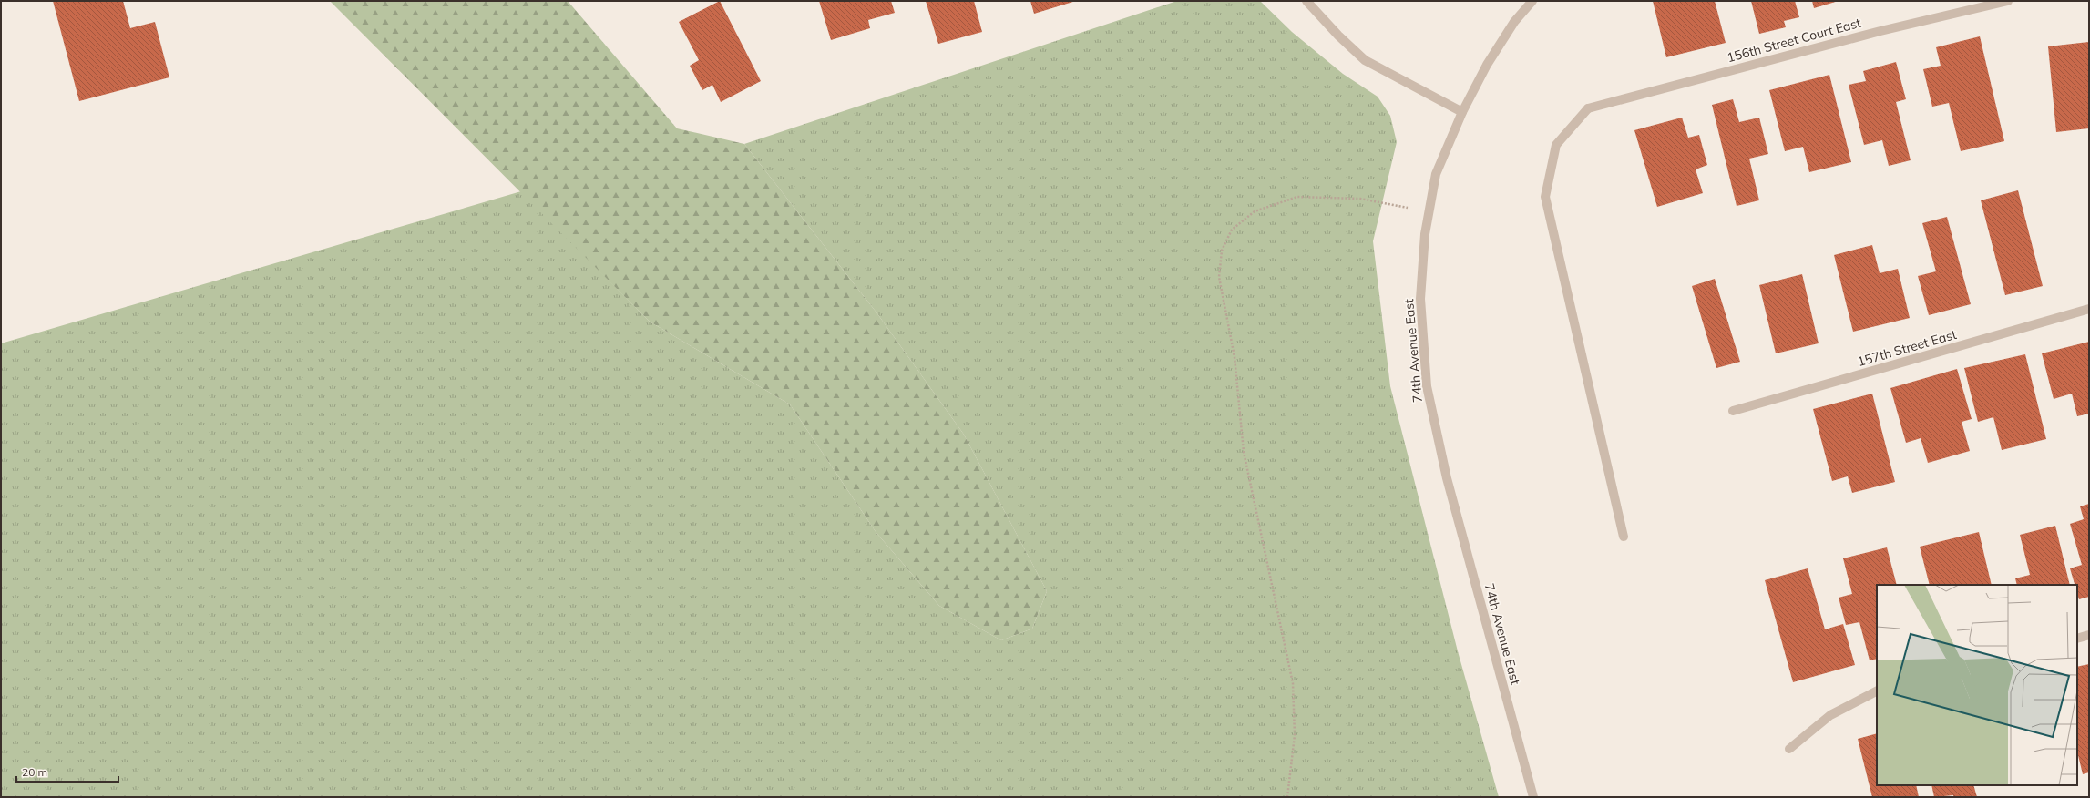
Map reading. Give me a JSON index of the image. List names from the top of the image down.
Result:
{
  "streets": {
    "street": ["156th Street Court East", "157th Street East", "74th Avenue East"]
  },
  "scale_bar": "20 m"
}
